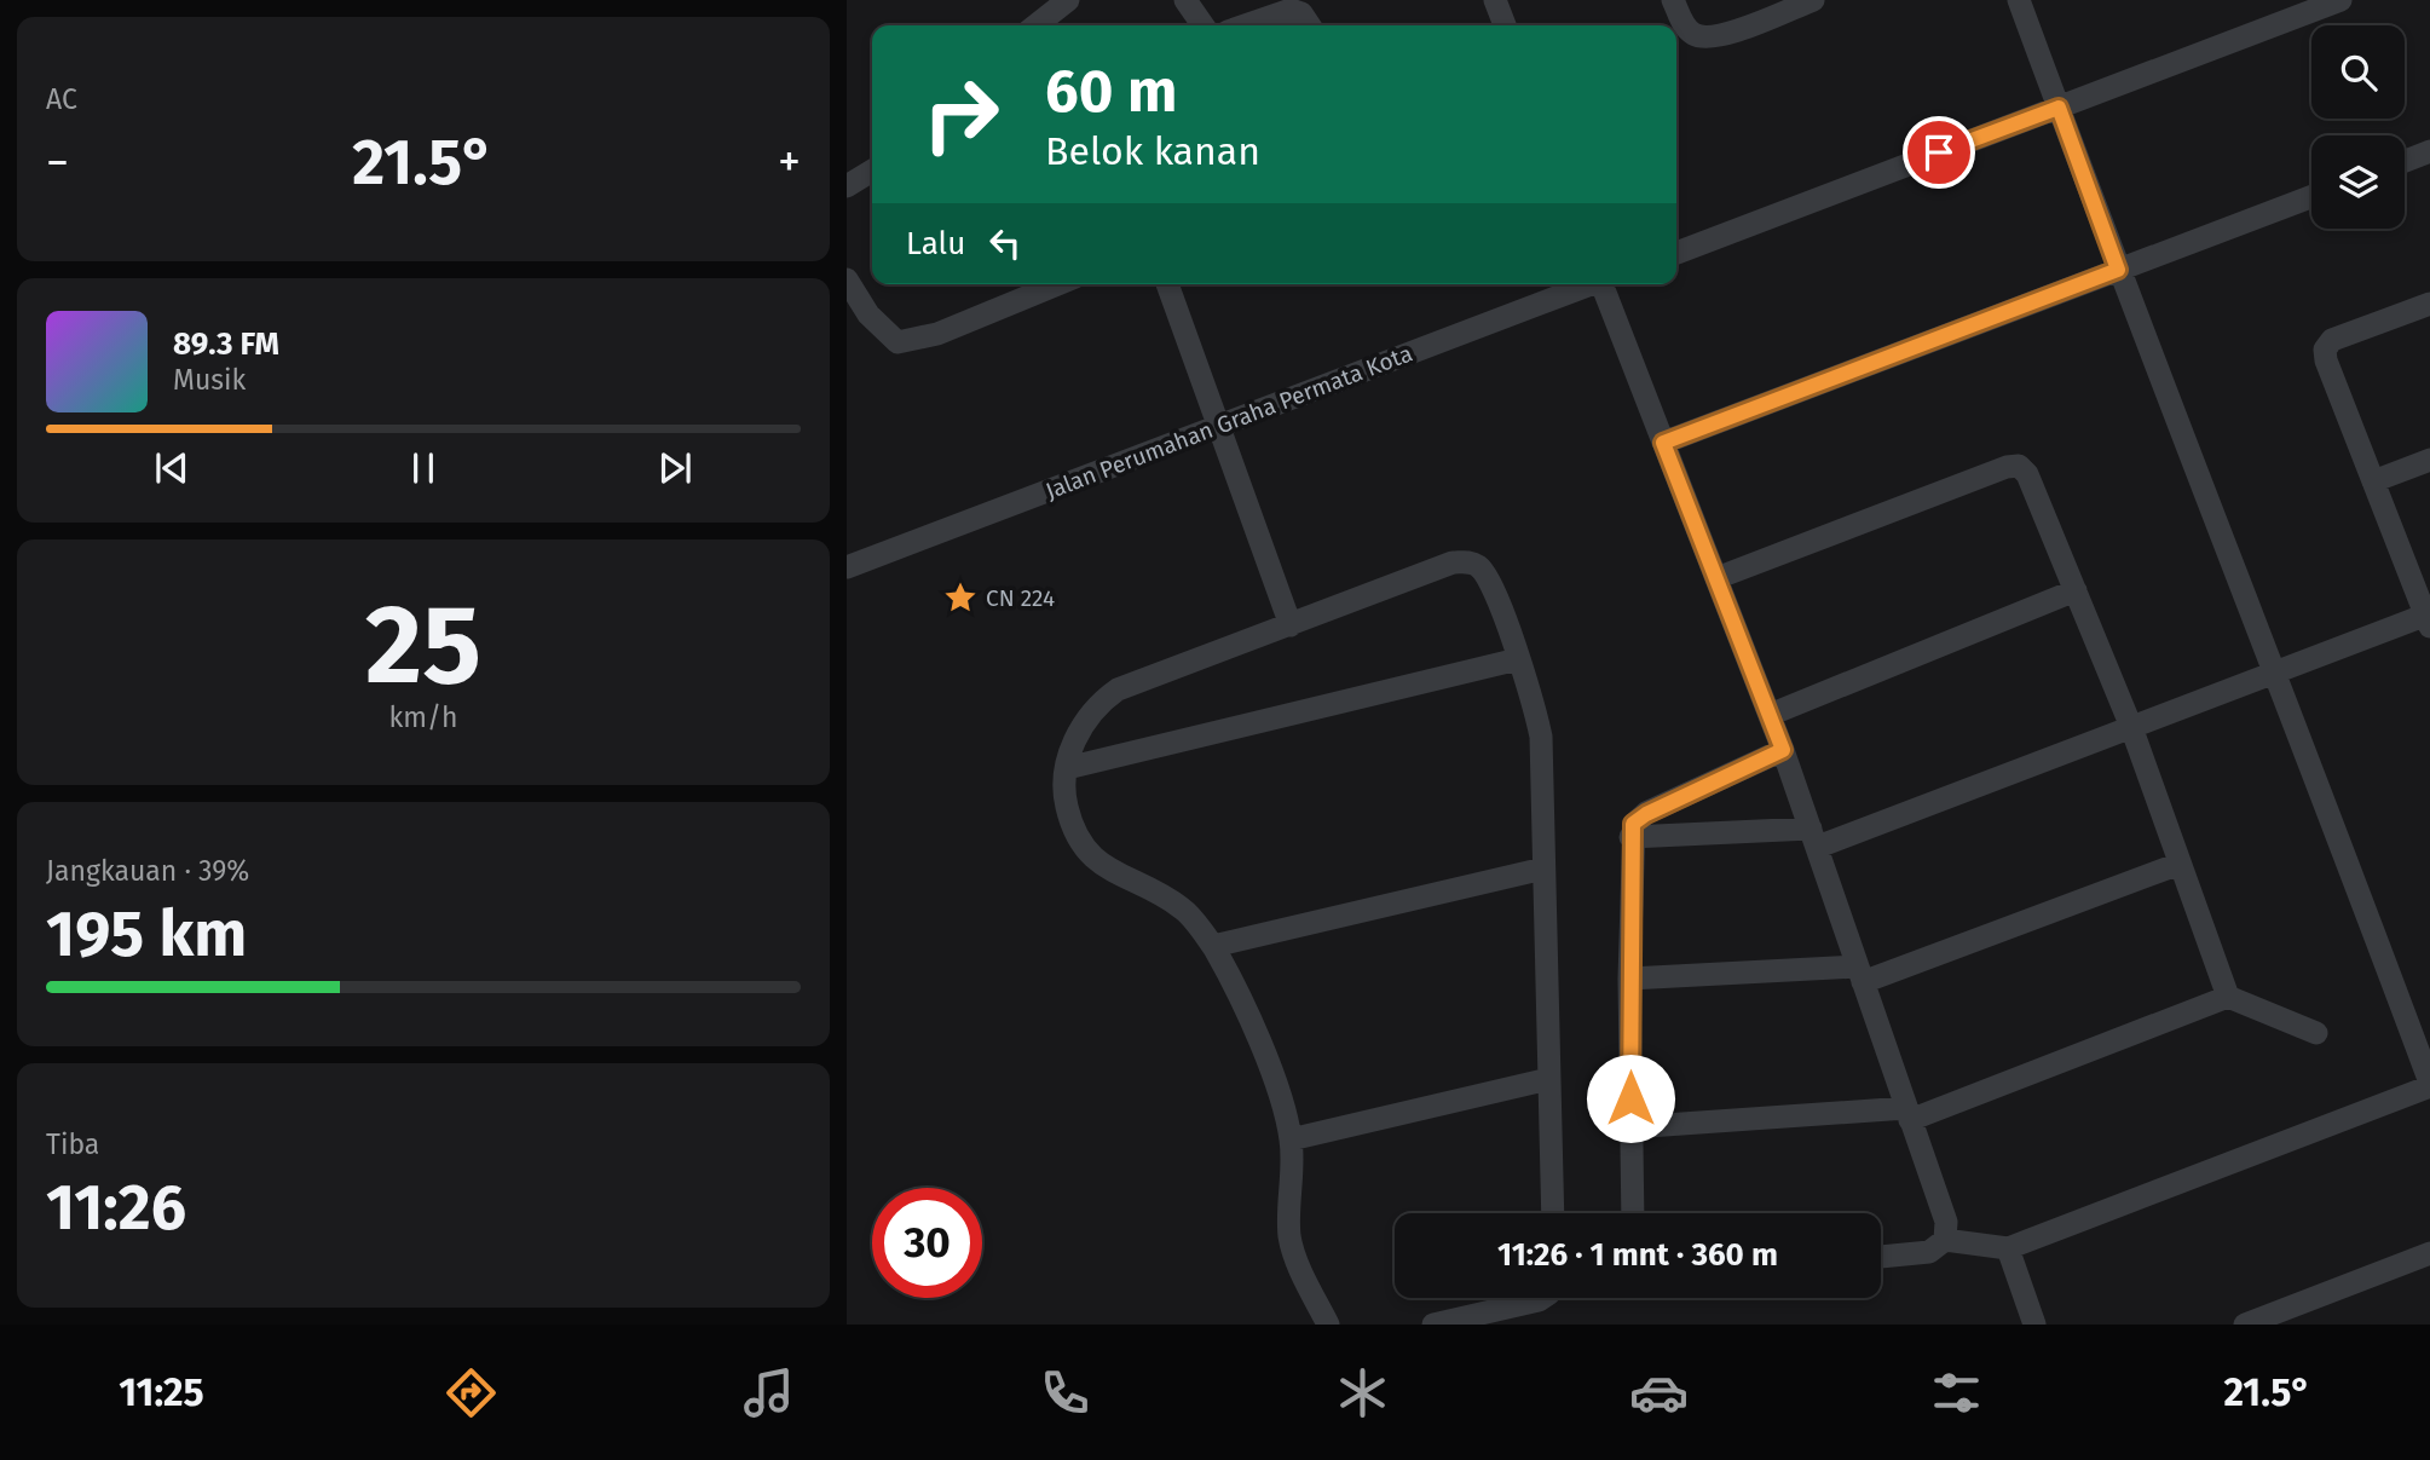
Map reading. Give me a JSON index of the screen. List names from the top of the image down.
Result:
{
  "streets": {
    "street": ["Jalan Perumahan Graha Permata Kota"]
  },
  "places": {
    "place": ["CN 224"]
  },
  "page": {
    "tile": [
      "AC",
      ["25", "km/h"],
      ["Jangkauan · 39%", "195 km"],
      ["Tiba", "11:26"]
    ],
    "turn": ["60 m", "Belok kanan"],
    "heat": ["−", "21.5°", "+"],
    "then": "Lalu",
    "song": ["89.3 FM", "Musik"],
    "limit": "30",
    "trip": "11:26 · 1 mnt · 360 m",
    "tabs": ["11:25", "21.5°"]
  }
}
